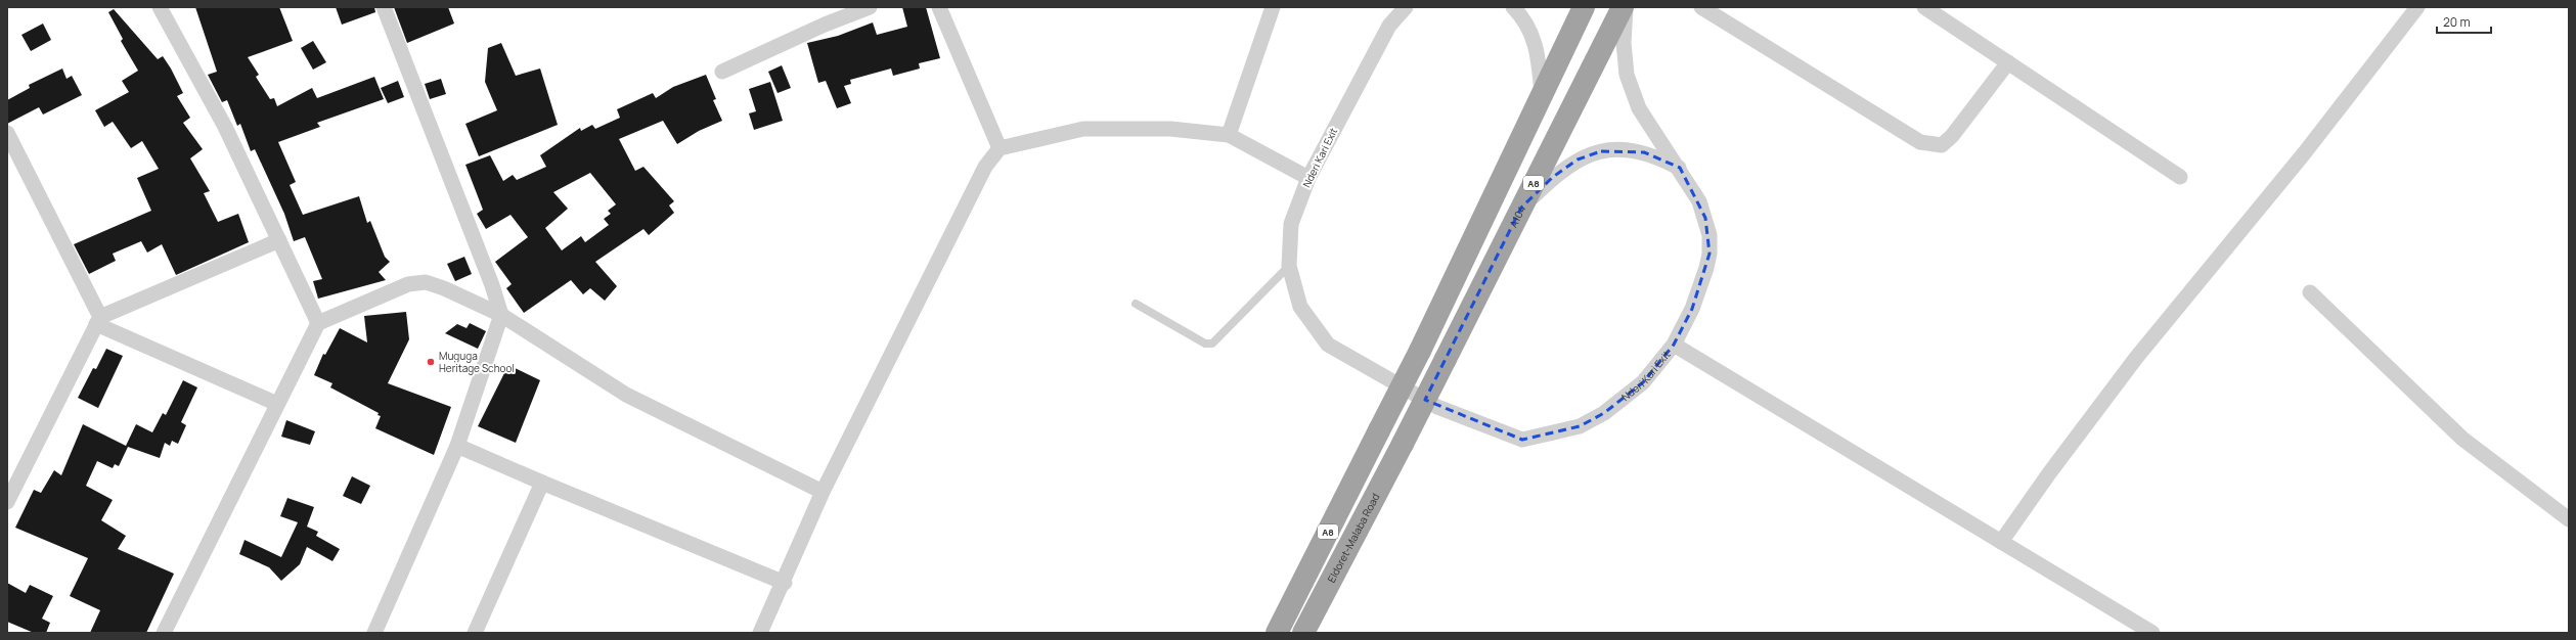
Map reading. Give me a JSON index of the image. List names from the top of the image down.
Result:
{
  "streets": {
    "highway": ["A8", "A104", "Eldoret-Malaba Road"],
    "street": ["Nderi Kari Exit"]
  },
  "crossings": [
    ["A104", "Eldoret-Malaba Road"]
  ],
  "places": ["Muguga Heritage School"],
  "scale_bar": "20 m"
}
